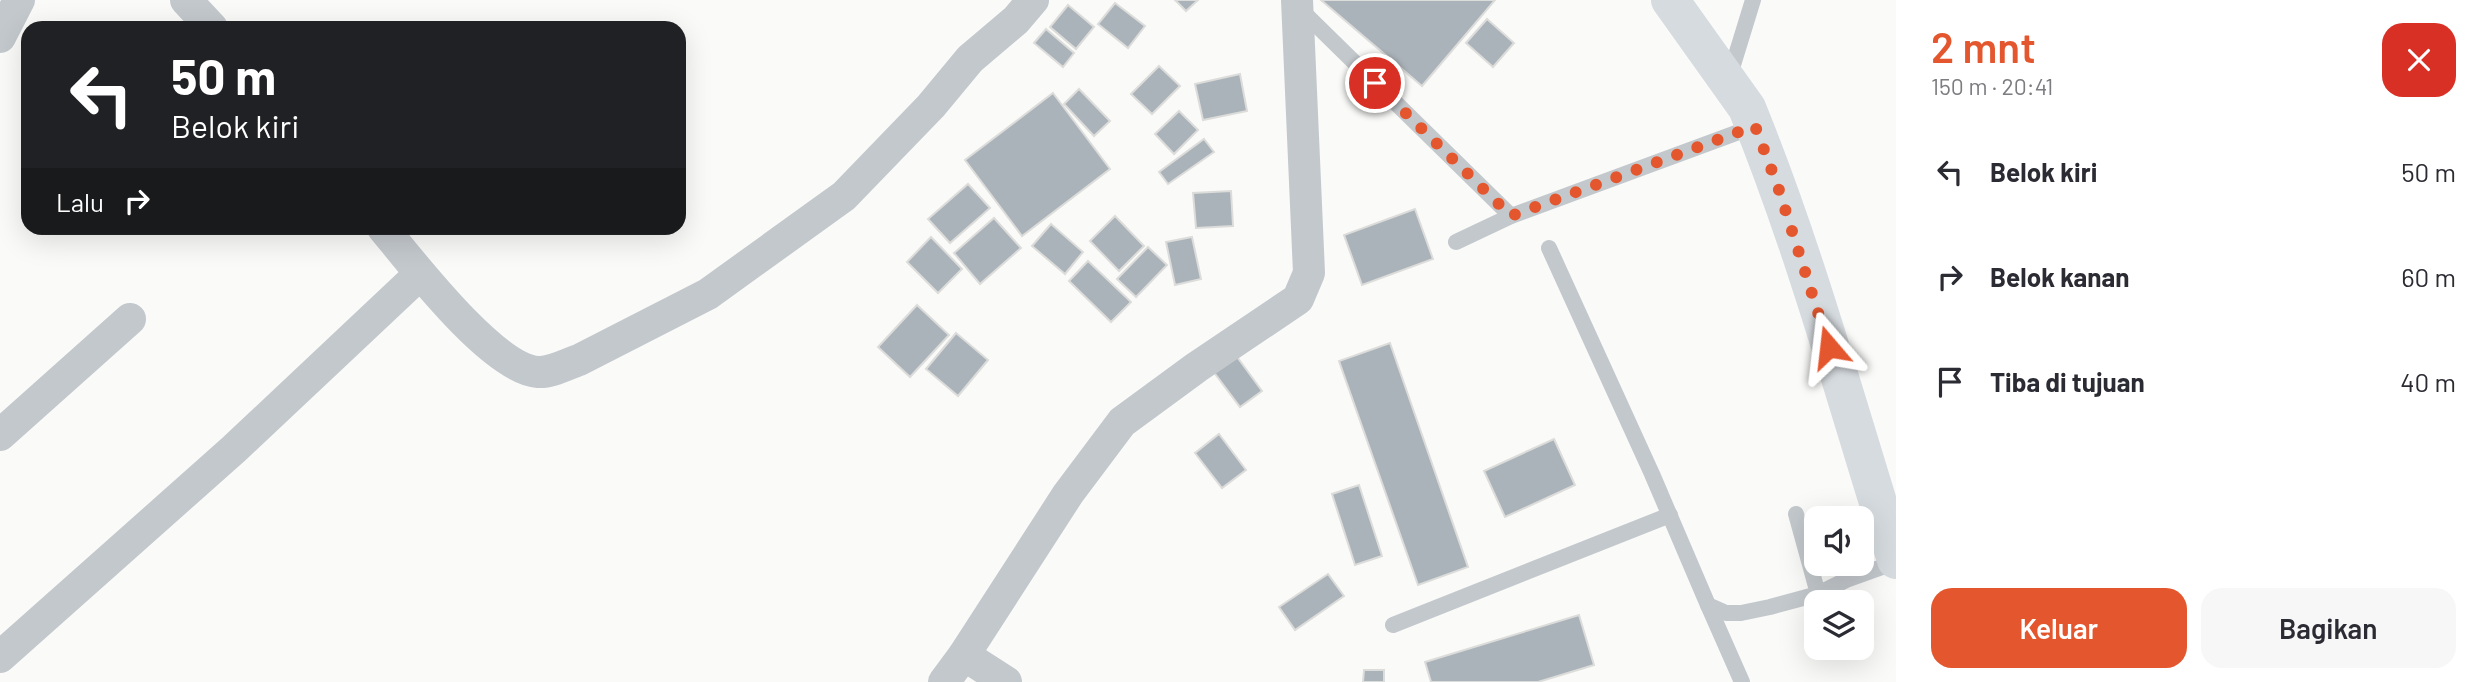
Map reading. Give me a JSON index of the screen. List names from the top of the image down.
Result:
{
  "page": {
    "heading": ["2 mnt", "150 m · 20:41"],
    "turn": ["50 m", "Belok kiri"],
    "list": [
      {
        "name": "Belok kiri",
        "value": "50 m"
      },
      {
        "name": "Belok kanan",
        "value": "60 m"
      },
      {
        "name": "Tiba di tujuan",
        "value": "40 m"
      }
    ],
    "then": "Lalu",
    "buttons": ["Keluar", "Bagikan"]
  }
}
